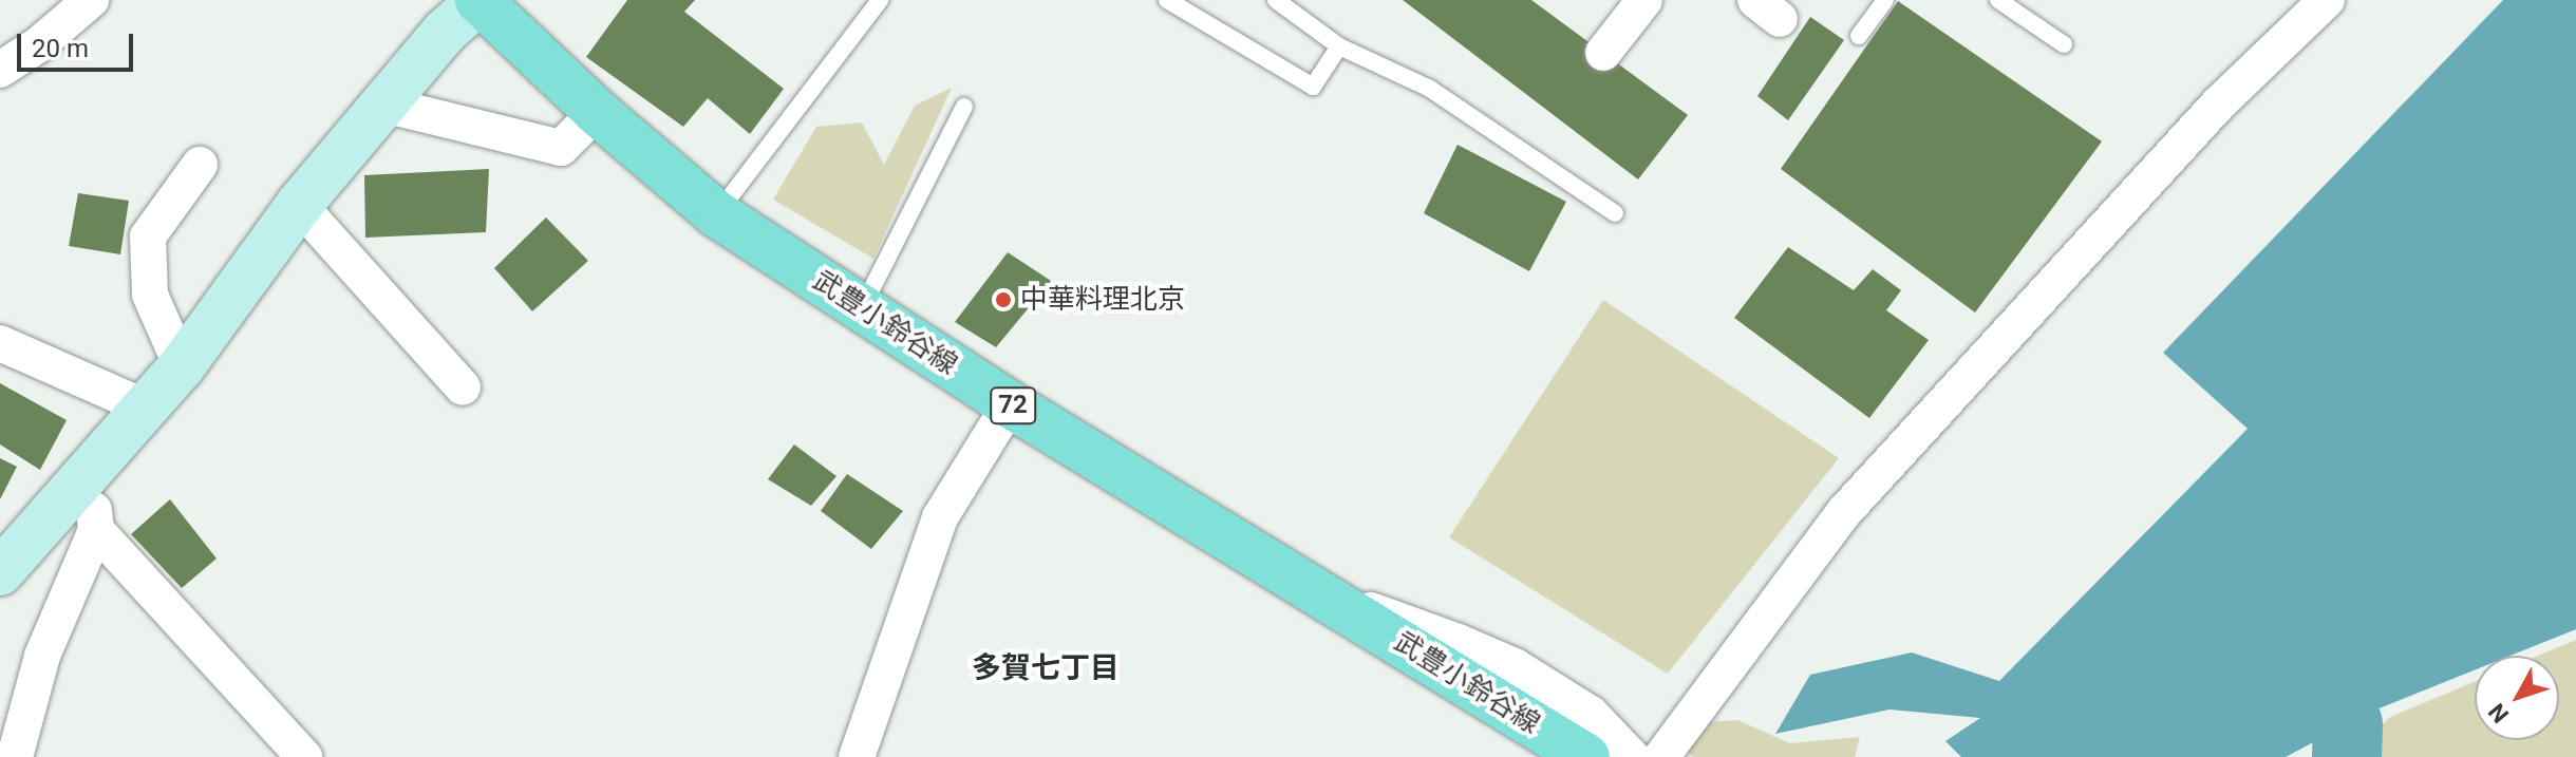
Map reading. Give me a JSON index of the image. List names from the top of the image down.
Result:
{
  "streets": {
    "main road": ["武豊小鈴谷線", "72"]
  },
  "districts": ["多賀七丁目"],
  "places": ["中華料理北京"],
  "scale_bar": "20 m",
  "north": "bottom left"
}
